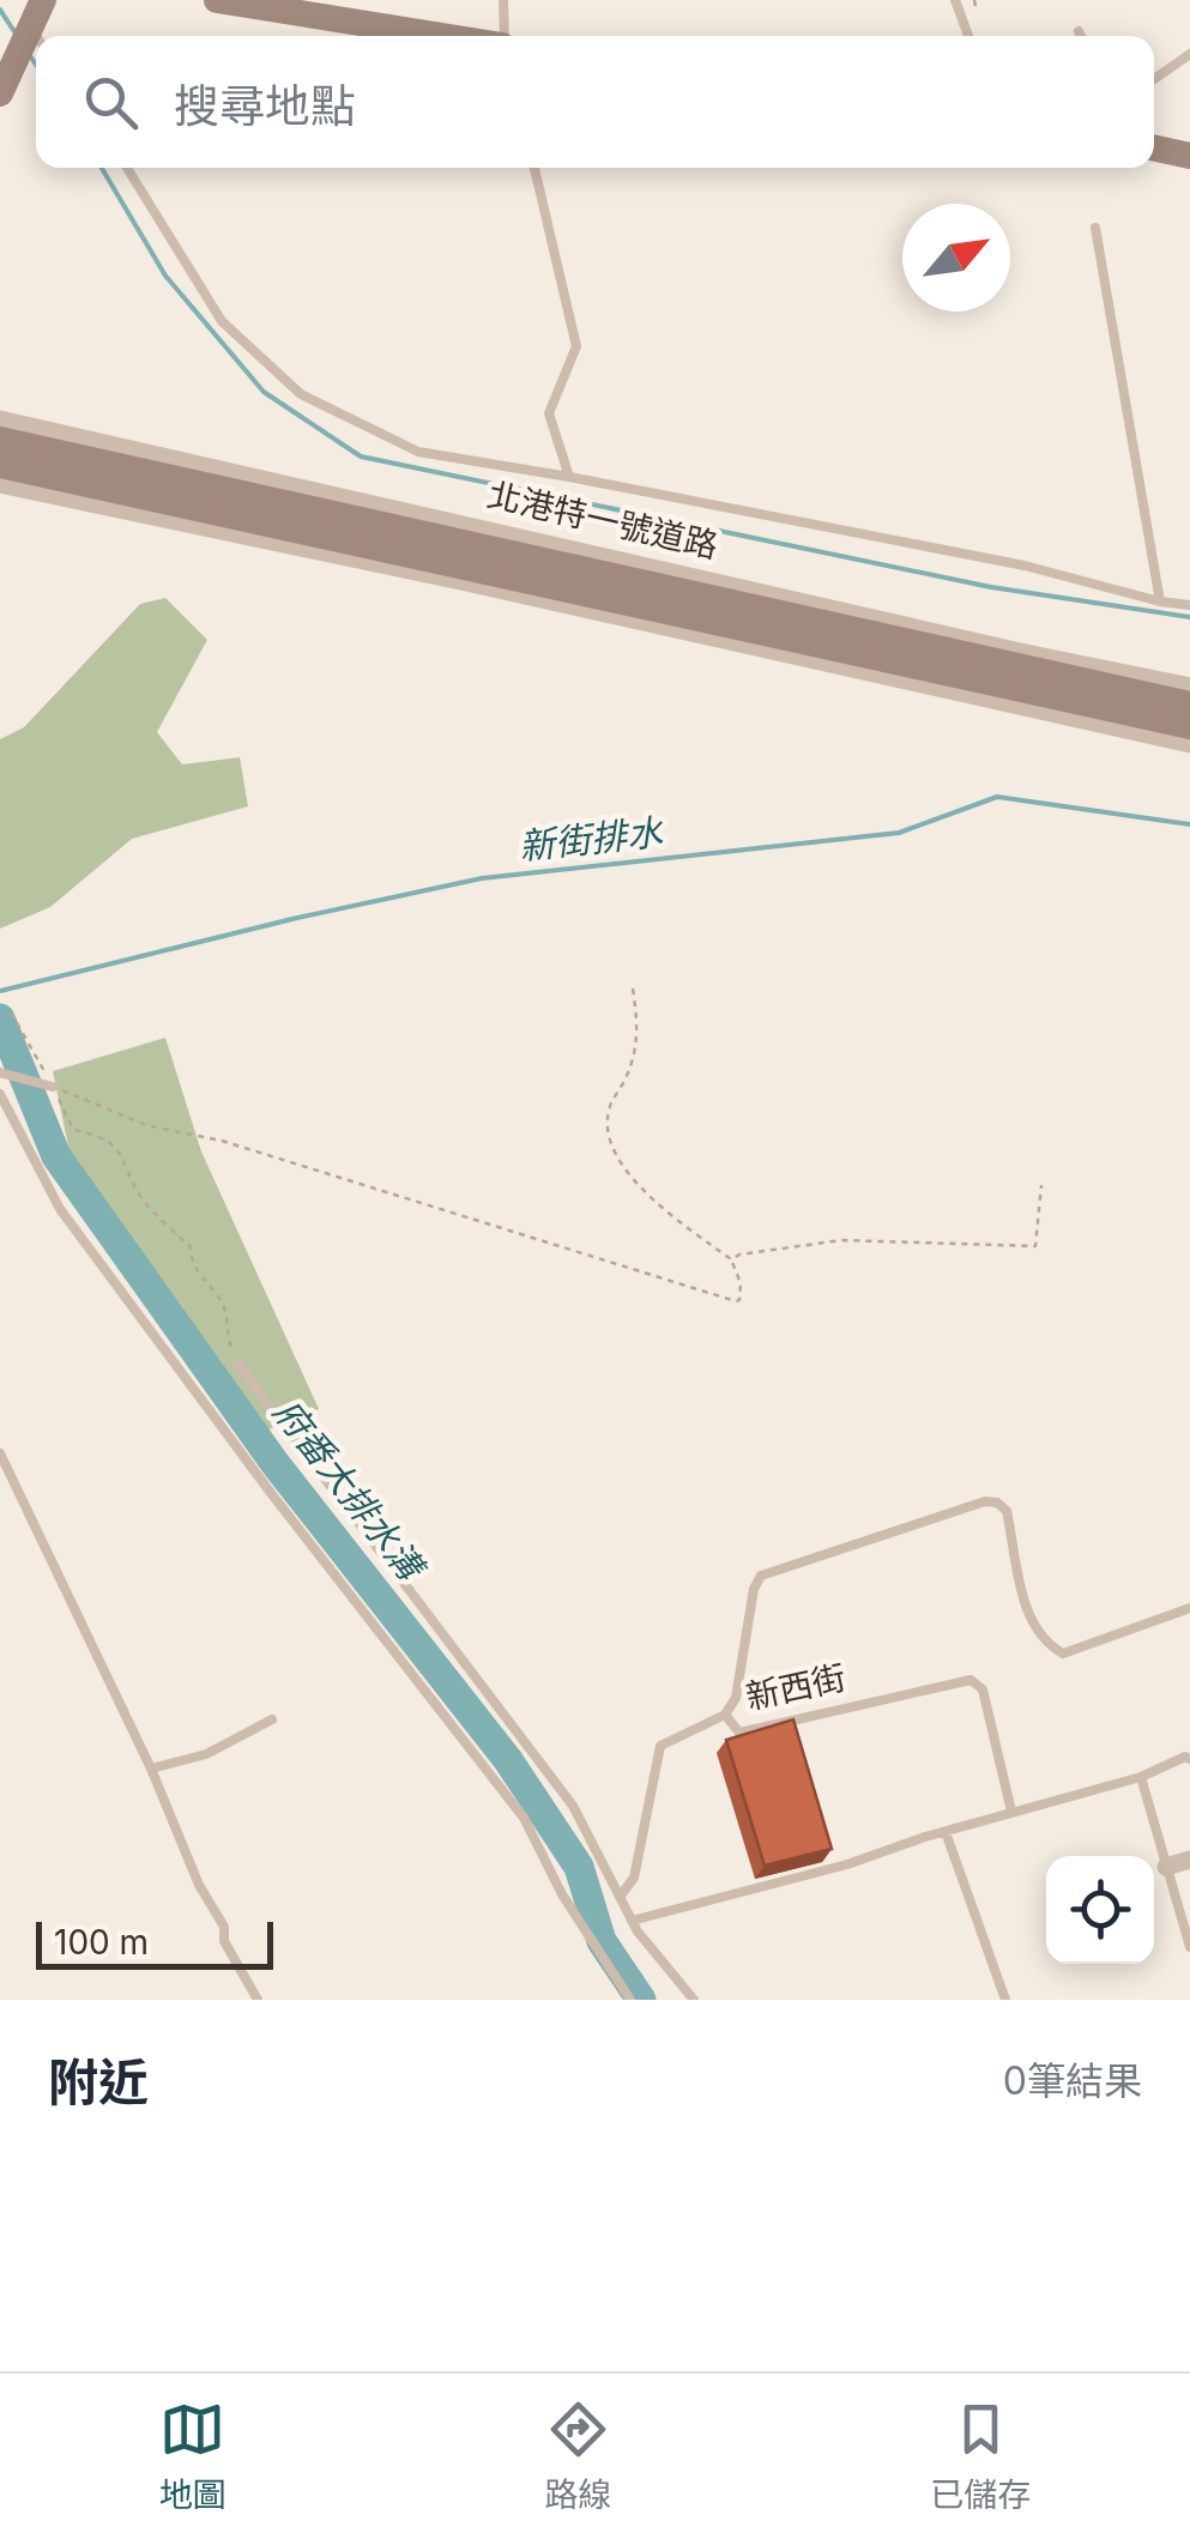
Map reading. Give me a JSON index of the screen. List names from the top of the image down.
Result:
{
  "streets": {
    "street": ["北港特一號道路"],
    "lane": ["新西街"]
  },
  "water": ["新街排水", "府番大排水溝"],
  "scale_bar": "100 m",
  "north": "top right",
  "page": {
    "search": "搜尋地點",
    "scale": "100 m",
    "heading": ["附近", "0筆結果"],
    "nav": ["地圖", "路線", "已儲存"]
  }
}
